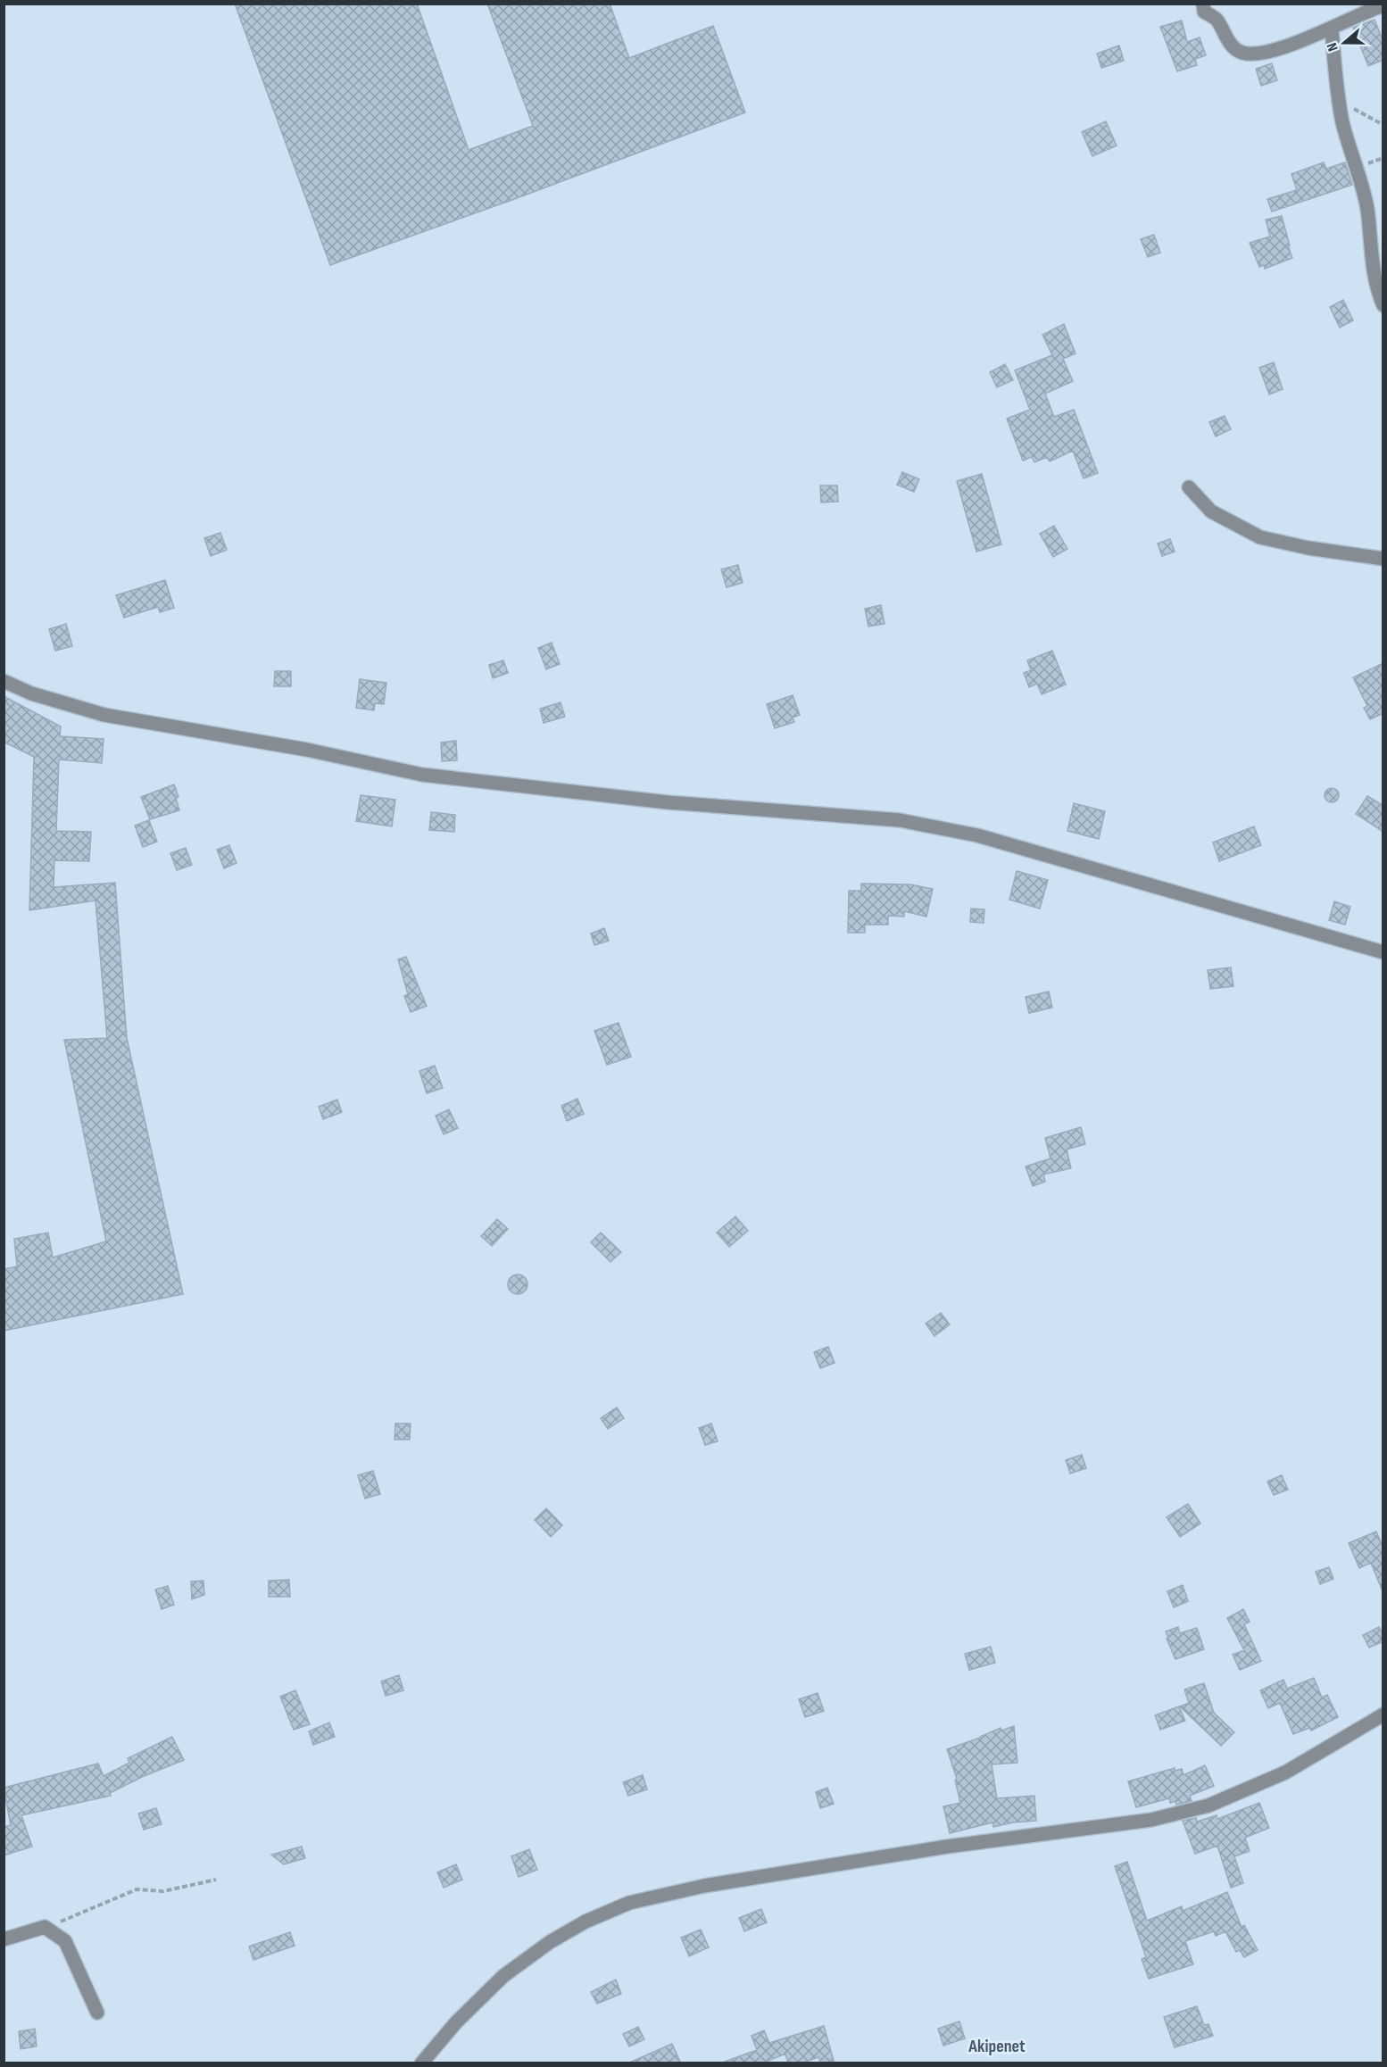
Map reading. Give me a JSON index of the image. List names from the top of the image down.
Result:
{
  "districts": ["Akipenet"],
  "north": "left"
}
